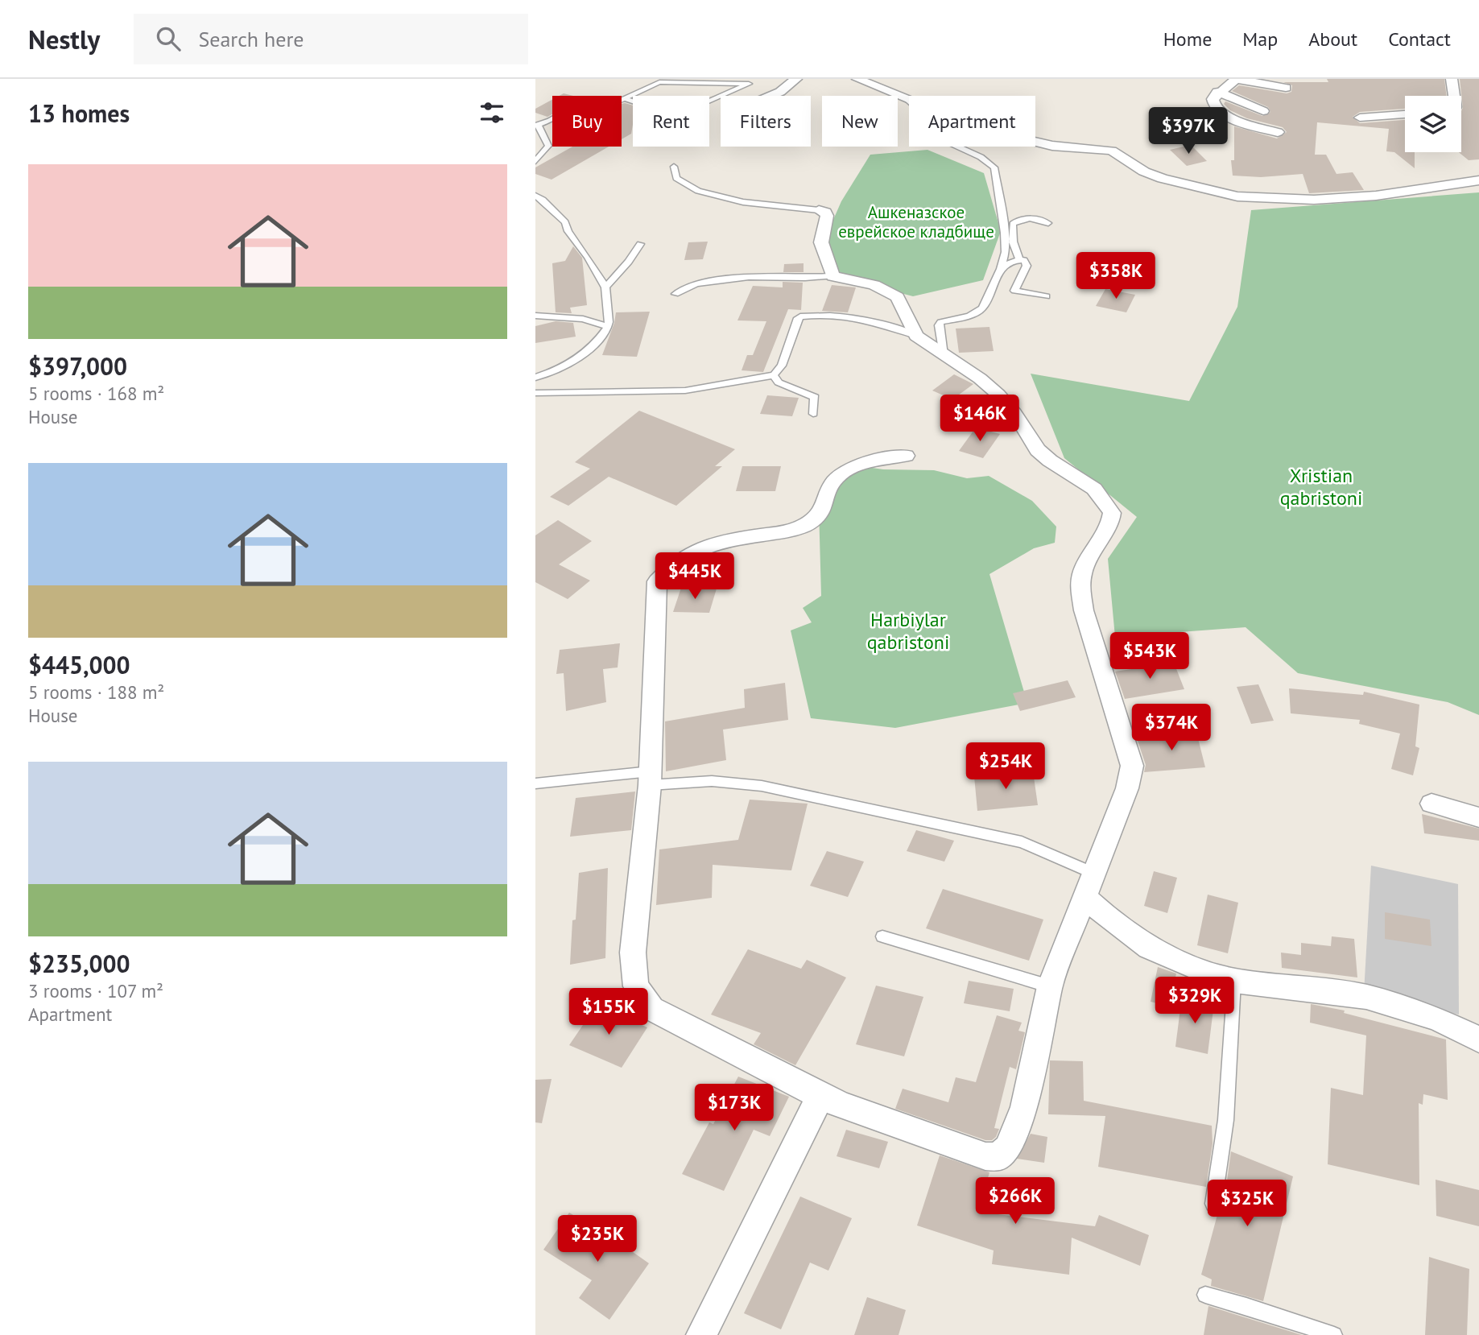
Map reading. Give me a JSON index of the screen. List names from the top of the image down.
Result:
{
  "parks": ["Ашкеназское еврейское кладбище", "Xristian qabristoni", "Harbiylar qabristoni"],
  "page": {
    "header": "Nestly",
    "search": "Search here",
    "nav": [
      "Home",
      "Map",
      "About",
      "Contact"
    ],
    "heading": "13 homes",
    "chip": [
      "Buy",
      "Rent",
      "Filters",
      "New",
      "Apartment"
    ],
    "price": [
      "$397K",
      "$358K",
      "$146K",
      "$445K",
      "$543K",
      "$374K",
      "$254K",
      "$329K",
      "$155K",
      "$173K",
      "$266K",
      "$325K",
      "$235K"
    ],
    "list": [
      {
        "name": "$397,000",
        "note": "5 rooms · 168 m² · House"
      },
      {
        "name": "$445,000",
        "note": "5 rooms · 188 m² · House"
      },
      {
        "name": "$235,000",
        "note": "3 rooms · 107 m² · Apartment"
      }
    ]
  }
}
